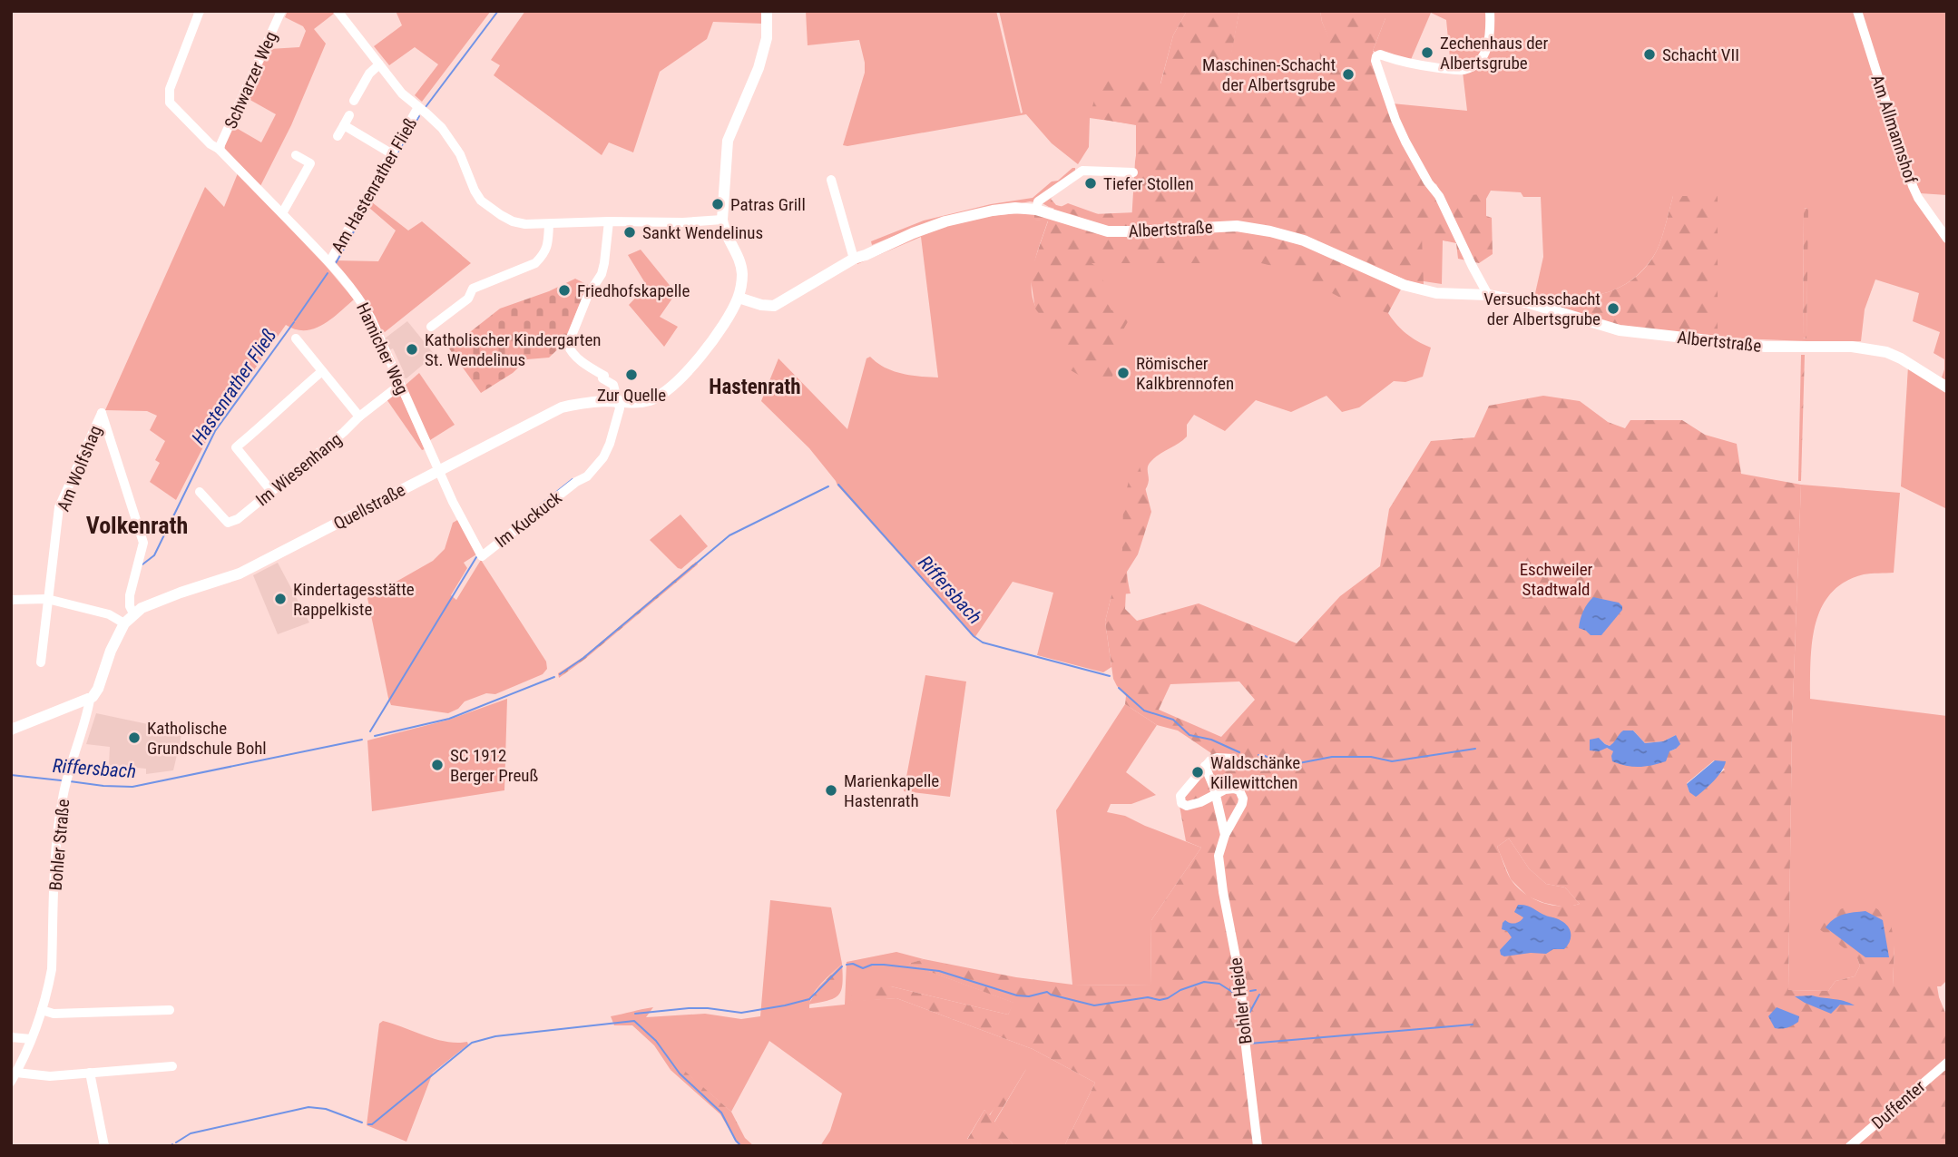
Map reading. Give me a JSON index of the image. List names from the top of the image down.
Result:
{
  "streets": {
    "main road": ["Albertstraße", "Quellstraße", "Bohler Straße"],
    "street": [
      "Schwarzer Weg",
      "Am Allmannshof",
      "Am Hastenrather Fließ",
      "Hamicher Weg",
      "Am Wolfshag",
      "Im Wiesenhang",
      "Im Kuckuck",
      "Bohler Heide",
      "Duffenter"
    ]
  },
  "crossings": [
    ["Schwarzer Weg", "Hamicher Weg"],
    ["Am Hastenrather Fließ", "Hamicher Weg"],
    ["Albertstraße", "Quellstraße"],
    ["Hamicher Weg", "Im Wiesenhang"],
    ["Hamicher Weg", "Quellstraße"],
    ["Hamicher Weg", "Im Kuckuck"],
    ["Am Wolfshag", "Quellstraße"],
    ["Quellstraße", "Im Kuckuck"],
    ["Quellstraße", "Bohler Straße"]
  ],
  "districts": ["Hastenrath", "Volkenrath"],
  "water": ["Hastenrather Fließ", "Riffersbach"],
  "parks": ["Eschweiler Stadtwald"],
  "places": [
    "Zechenhaus der Albertsgrube",
    "Schacht VII",
    "Maschinen-Schacht der Albertsgrube",
    "Tiefer Stollen",
    "Patras Grill",
    "Sankt Wendelinus",
    "Friedhofskapelle",
    "Versuchsschacht der Albertsgrube",
    "Katholischer Kindergarten St. Wendelinus",
    "Römischer Kalkbrennofen",
    "Zur Quelle",
    "Kindertagesstätte Rappelkiste",
    "Katholische Grundschule Bohl",
    "SC 1912 Berger Preuß",
    "Waldschänke Killewittchen",
    "Marienkapelle Hastenrath"
  ]
}
